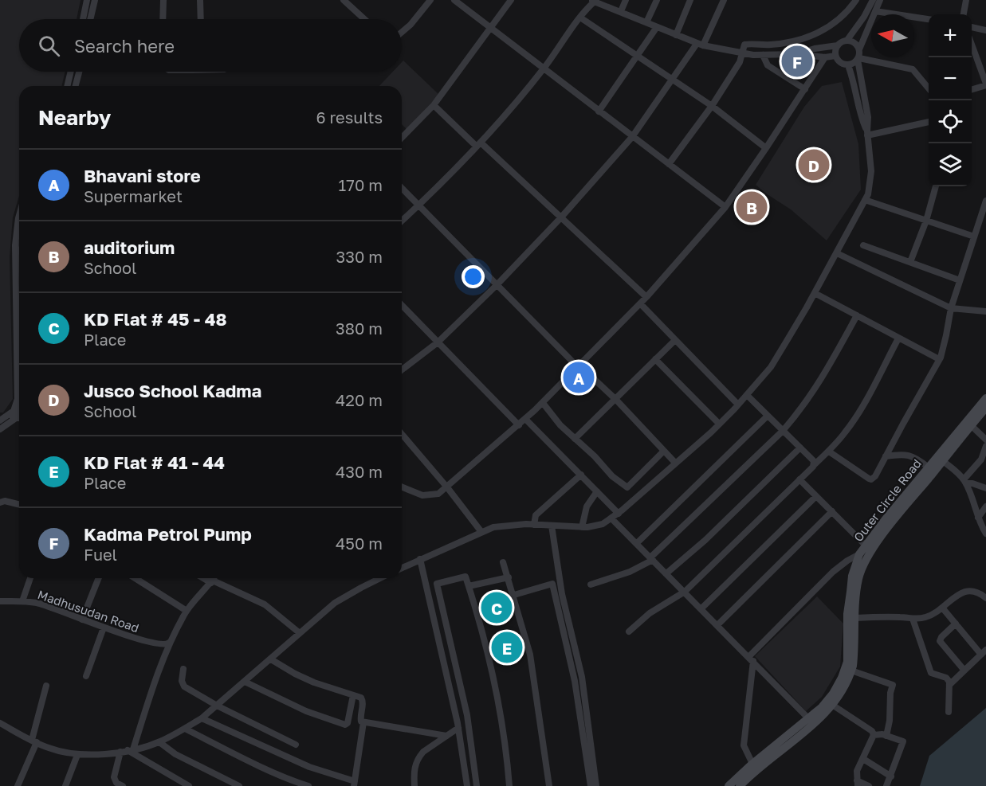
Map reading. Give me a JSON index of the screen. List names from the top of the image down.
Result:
{
  "streets": {
    "main road": ["Outer Circle Road"],
    "street": ["Madhusudan Road"]
  },
  "north": "left",
  "page": {
    "map_buttons": ["+", "−"],
    "search": "Search here",
    "pins": [
      "F",
      "D",
      "B",
      "A",
      "C",
      "E"
    ],
    "heading": ["Nearby", "6 results"],
    "list": [
      {
        "mark": "A",
        "name": "Bhavani store",
        "note": "Supermarket",
        "value": "170 m"
      },
      {
        "mark": "B",
        "name": "auditorium",
        "note": "School",
        "value": "330 m"
      },
      {
        "mark": "C",
        "name": "KD Flat # 45 - 48",
        "note": "Place",
        "value": "380 m"
      },
      {
        "mark": "D",
        "name": "Jusco School Kadma",
        "note": "School",
        "value": "420 m"
      },
      {
        "mark": "E",
        "name": "KD Flat # 41 - 44",
        "note": "Place",
        "value": "430 m"
      },
      {
        "mark": "F",
        "name": "Kadma Petrol Pump",
        "note": "Fuel",
        "value": "450 m"
      }
    ]
  }
}
